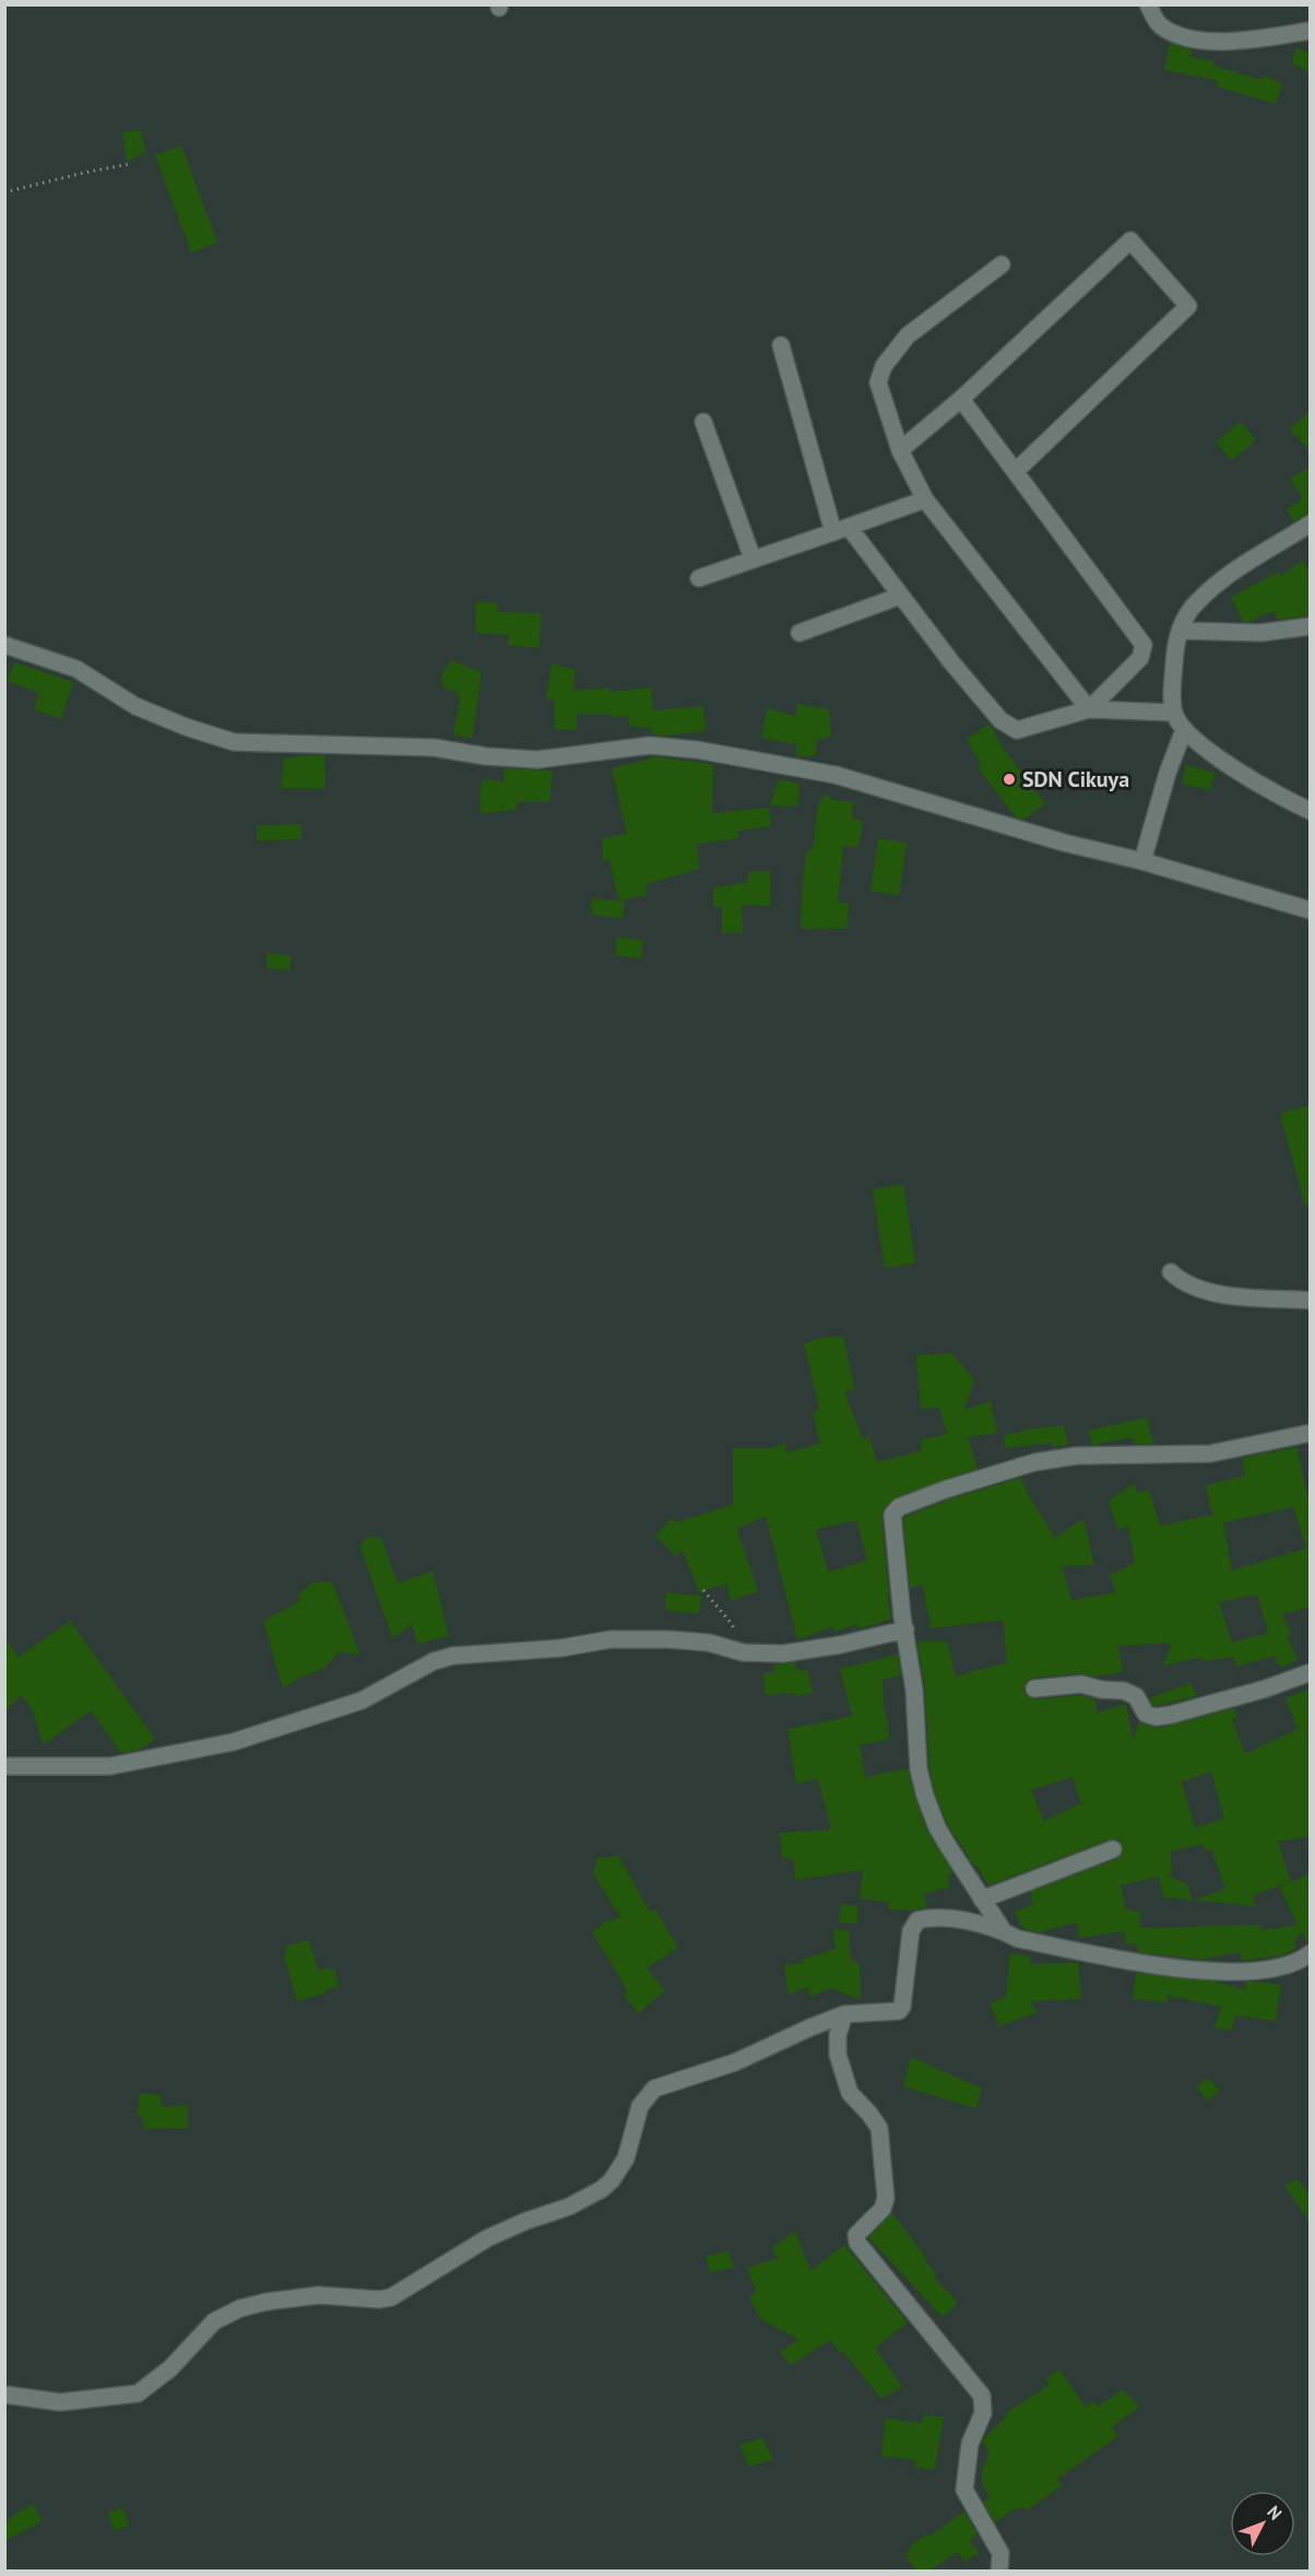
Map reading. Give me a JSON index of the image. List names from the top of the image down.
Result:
{
  "places": ["SDN Cikuya"],
  "north": "top right"
}
